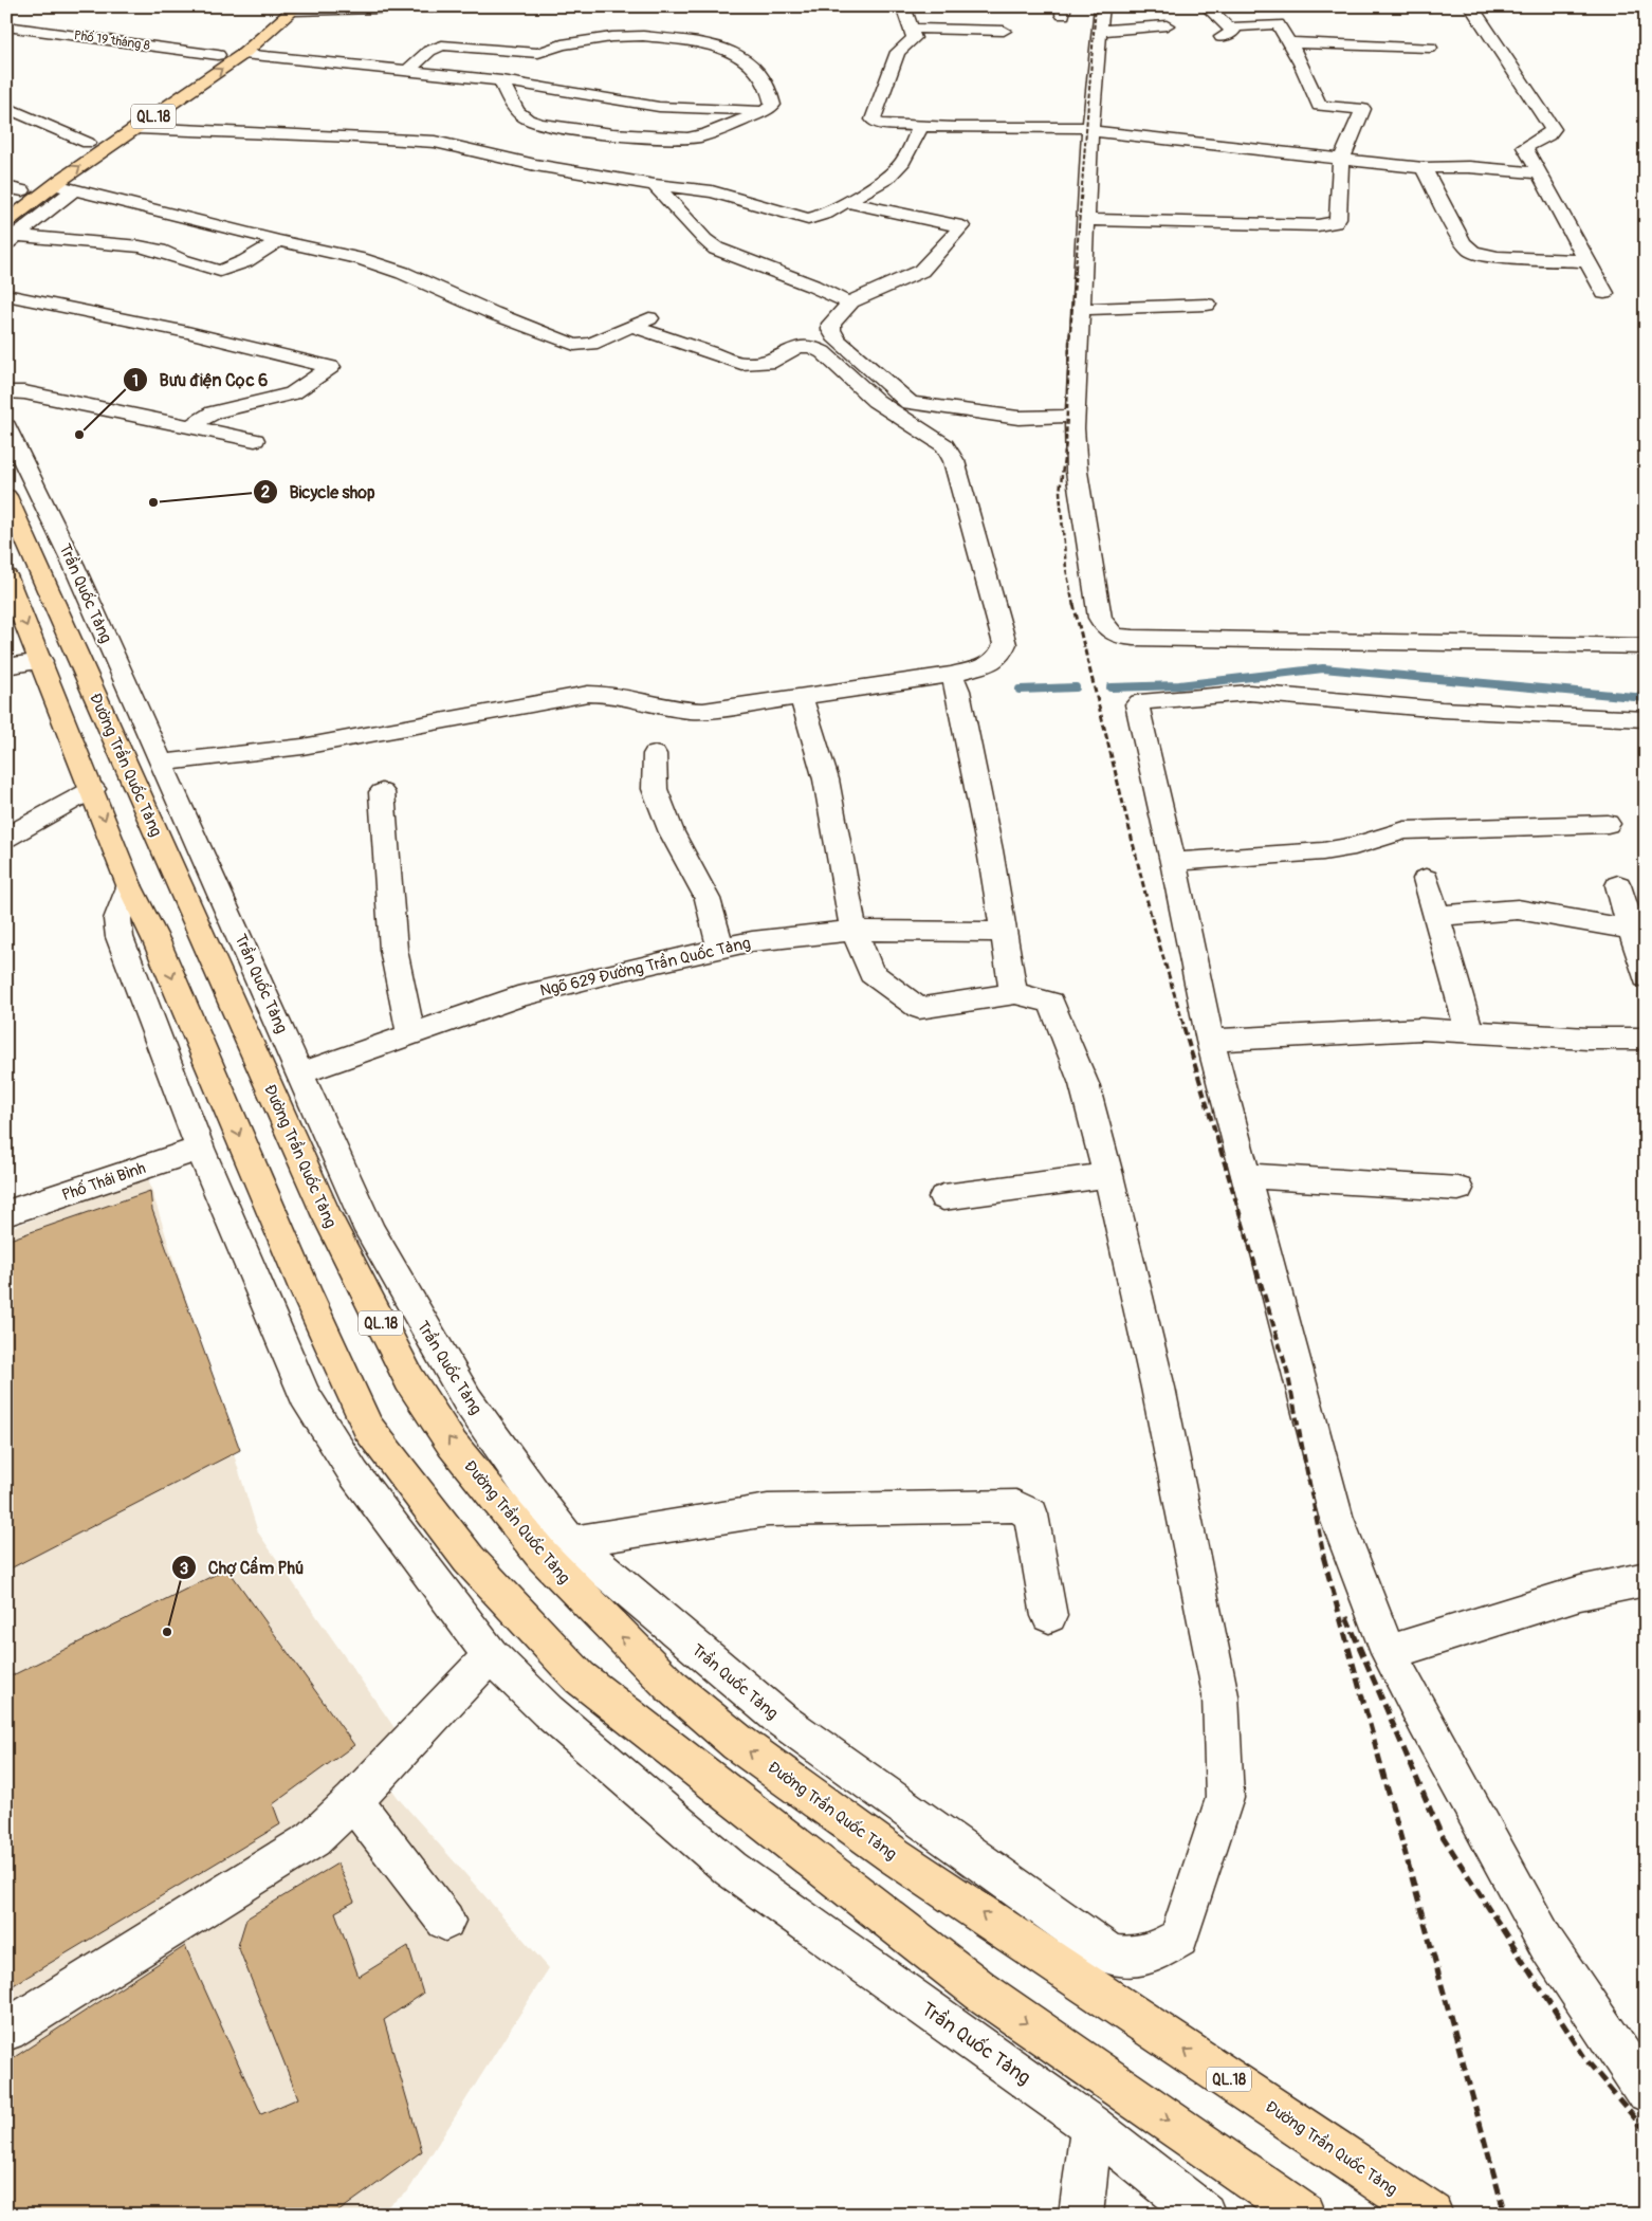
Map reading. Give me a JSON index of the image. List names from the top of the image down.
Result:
{
  "streets": {
    "highway": ["QL.18", "Đường Trần Quốc Tảng"],
    "street": [
      "Phố 19 tháng 8",
      "Trần Quốc Tảng",
      "Ngõ 629 Đường Trần Quốc Tảng",
      "Phố Thái Bình"
    ]
  },
  "crossings": [
    ["Phố 19 tháng 8", "QL.18"],
    ["Trần Quốc Tảng", "Ngõ 629 Đường Trần Quốc Tảng"],
    ["Trần Quốc Tảng", "Phố Thái Bình"]
  ],
  "places": ["Bưu điện Cọc 6", "Bicycle shop", "Chợ Cẩm Phú"]
}
